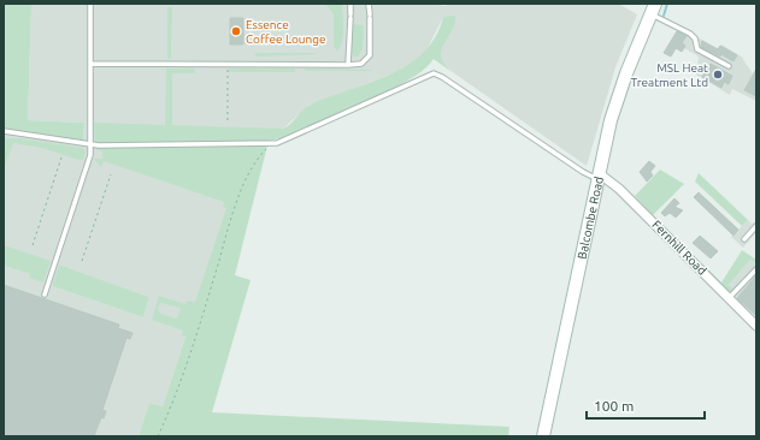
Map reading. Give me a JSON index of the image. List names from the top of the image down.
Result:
{
  "streets": {
    "main road": ["Balcombe Road"],
    "street": ["Fernhill Road"]
  },
  "crossings": [
    ["Balcombe Road", "Fernhill Road"]
  ],
  "places": ["Essence Coffee Lounge", "MSL Heat Treatment Ltd"],
  "scale_bar": "100 m"
}
